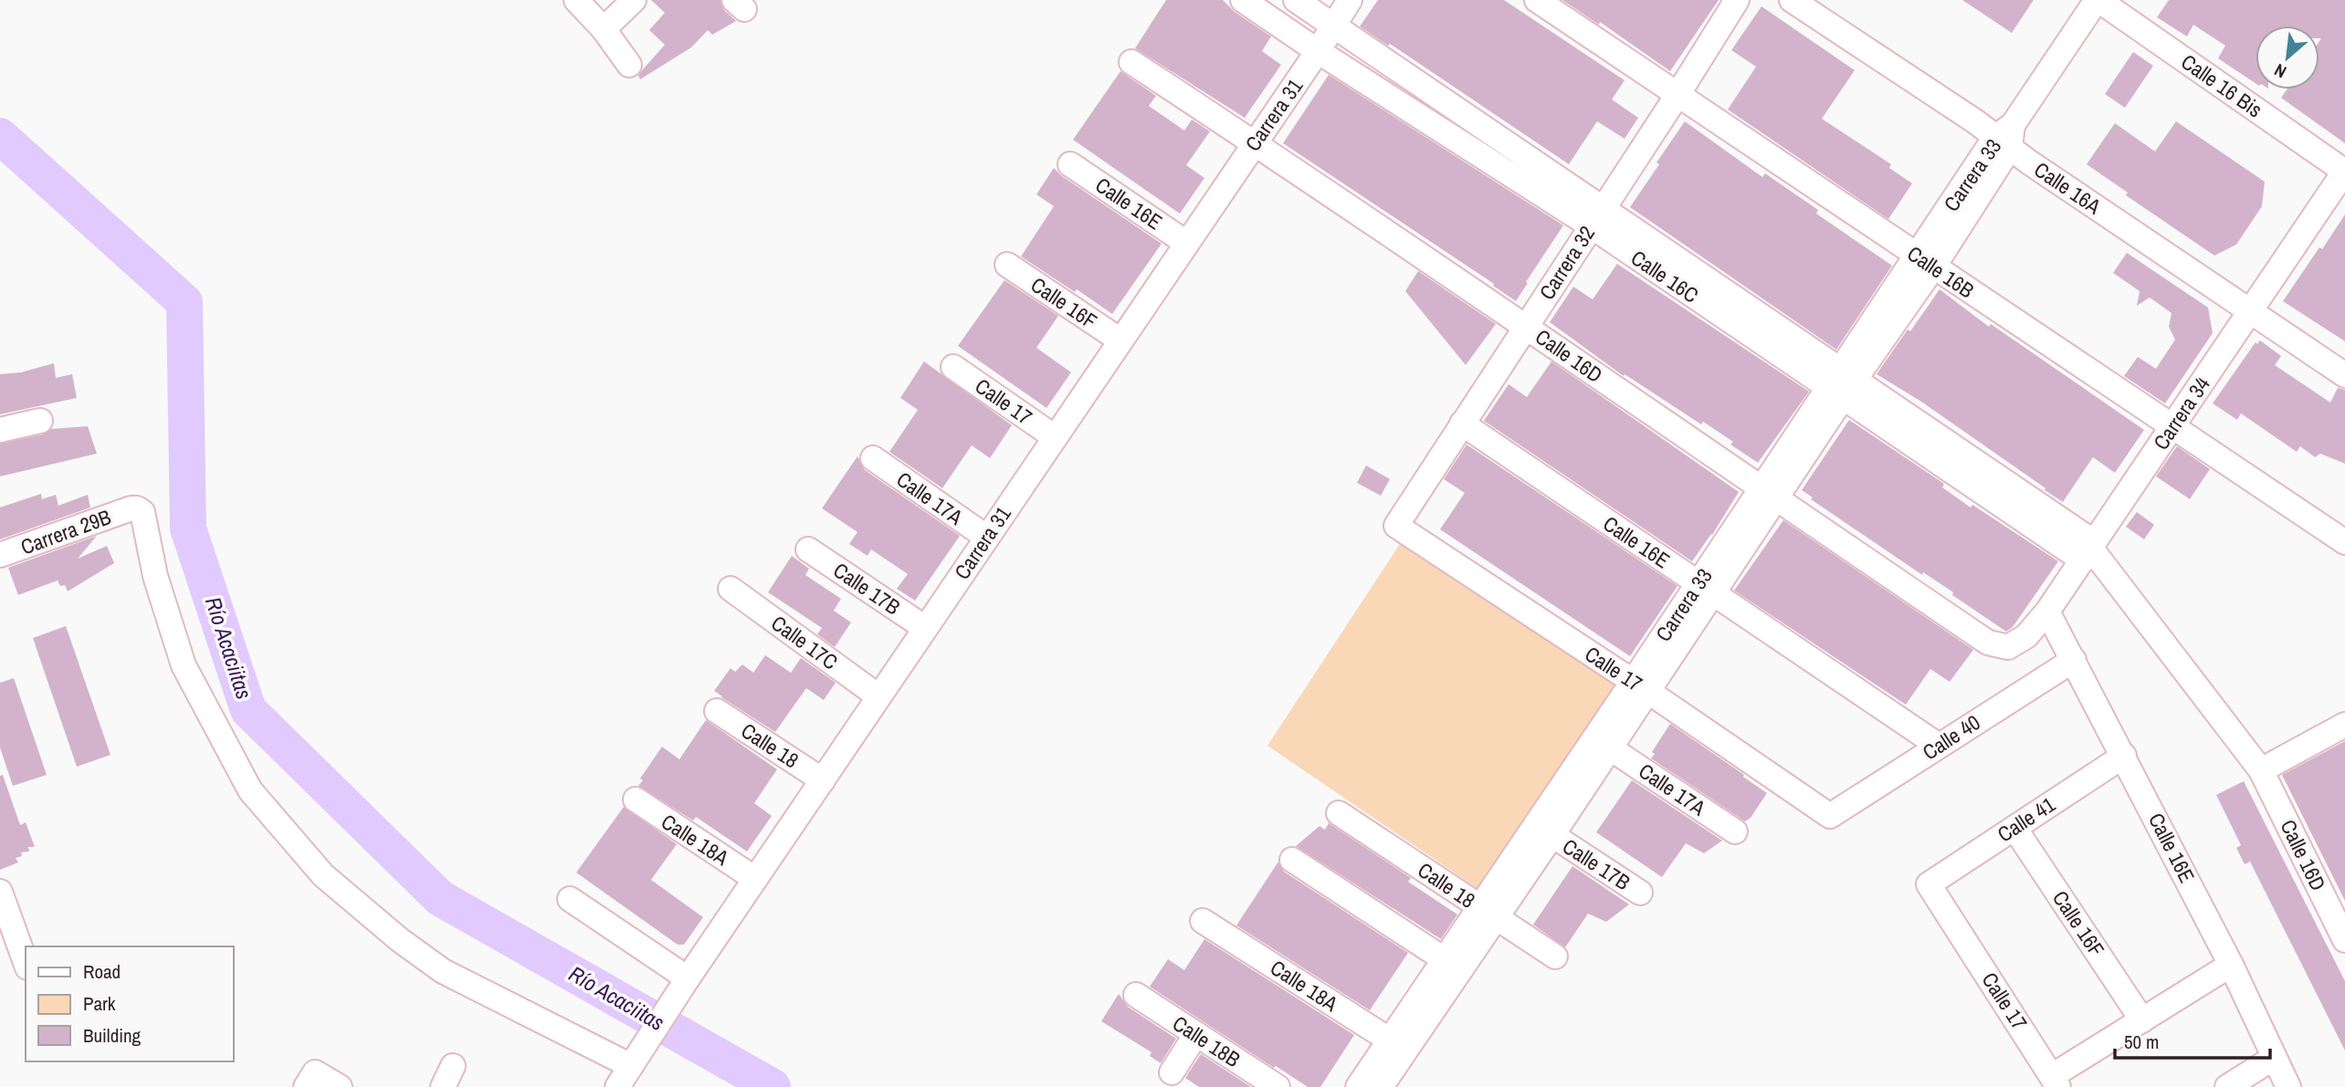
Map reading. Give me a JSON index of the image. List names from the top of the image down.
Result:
{
  "streets": {
    "street": [
      "Calle 16 Bis",
      "Carrera 31",
      "Carrera 33",
      "Calle 16A",
      "Calle 16E",
      "Carrera 32",
      "Calle 16B",
      "Calle 16C",
      "Calle 16F",
      "Calle 16D",
      "Calle 17",
      "Carrera 34",
      "Calle 17A",
      "Carrera 29B",
      "Calle 17B",
      "Calle 17C",
      "Calle 40",
      "Calle 18",
      "Calle 41",
      "Calle 18A",
      "Calle 18B"
    ]
  },
  "crossings": [
    ["Calle 16 Bis", "Carrera 33"],
    ["Calle 16 Bis", "Carrera 34"],
    ["Carrera 31", "Calle 16E"],
    ["Carrera 31", "Calle 16C"],
    ["Carrera 31", "Calle 16F"],
    ["Carrera 31", "Calle 16D"],
    ["Carrera 31", "Calle 17"],
    ["Carrera 31", "Calle 17A"],
    ["Carrera 31", "Carrera 29B"],
    ["Carrera 31", "Calle 17B"],
    ["Carrera 31", "Calle 17C"],
    ["Carrera 31", "Calle 18"],
    ["Carrera 31", "Calle 18A"],
    ["Carrera 33", "Calle 16A"],
    ["Carrera 33", "Calle 16E"],
    ["Carrera 33", "Calle 16B"],
    ["Carrera 33", "Calle 16C"],
    ["Carrera 33", "Calle 16D"],
    ["Carrera 33", "Calle 17"],
    ["Carrera 33", "Calle 17A"],
    ["Carrera 33", "Calle 17B"],
    ["Carrera 33", "Calle 18"],
    ["Carrera 33", "Calle 18A"],
    ["Calle 16A", "Carrera 34"],
    ["Calle 16E", "Carrera 32"],
    ["Calle 16E", "Carrera 34"],
    ["Calle 16E", "Calle 40"],
    ["Calle 16E", "Calle 41"],
    ["Carrera 32", "Calle 16B"],
    ["Carrera 32", "Calle 16C"],
    ["Carrera 32", "Calle 16D"],
    ["Carrera 32", "Calle 17"],
    ["Calle 16B", "Carrera 34"],
    ["Calle 16C", "Calle 16D"],
    ["Calle 16C", "Carrera 34"],
    ["Calle 16F", "Calle 41"],
    ["Calle 16D", "Carrera 34"],
    ["Calle 17", "Calle 40"],
    ["Calle 17", "Calle 41"]
  ],
  "water": ["Río Acaciitas"],
  "legend": ["Road", "Park", "Building"],
  "scale_bar": "50 m",
  "north": "bottom left"
}
